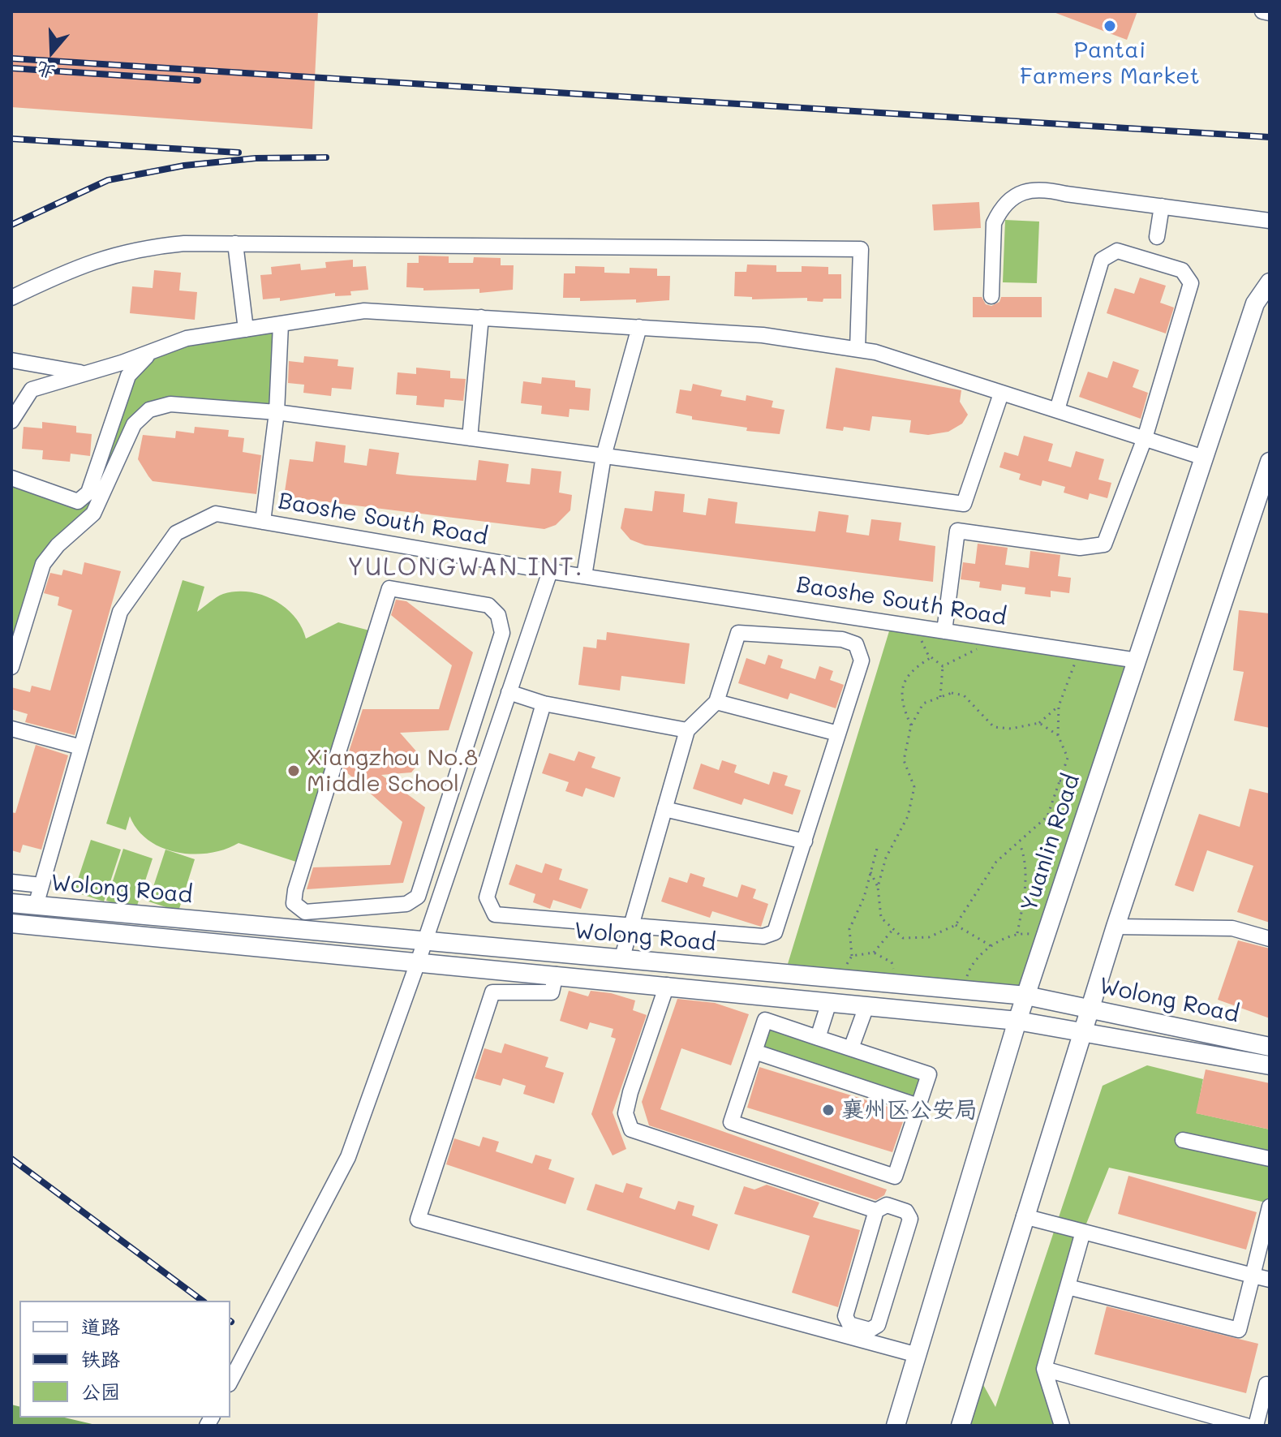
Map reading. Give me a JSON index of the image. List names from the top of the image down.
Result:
{
  "streets": {
    "main road": ["Yuanlin Road", "Wolong Road"],
    "street": ["Baoshe South Road"]
  },
  "crossings": [
    ["Baoshe South Road", "Yuanlin Road"],
    ["Baoshe South Road", "Wolong Road"],
    ["Yuanlin Road", "Wolong Road"]
  ],
  "districts": ["YULONGWAN INT."],
  "places": ["Pantai Farmers Market", "Xiangzhou No.8 Middle School", "襄州区公安局"],
  "legend": ["道路", "铁路", "公园"],
  "north": "bottom"
}
